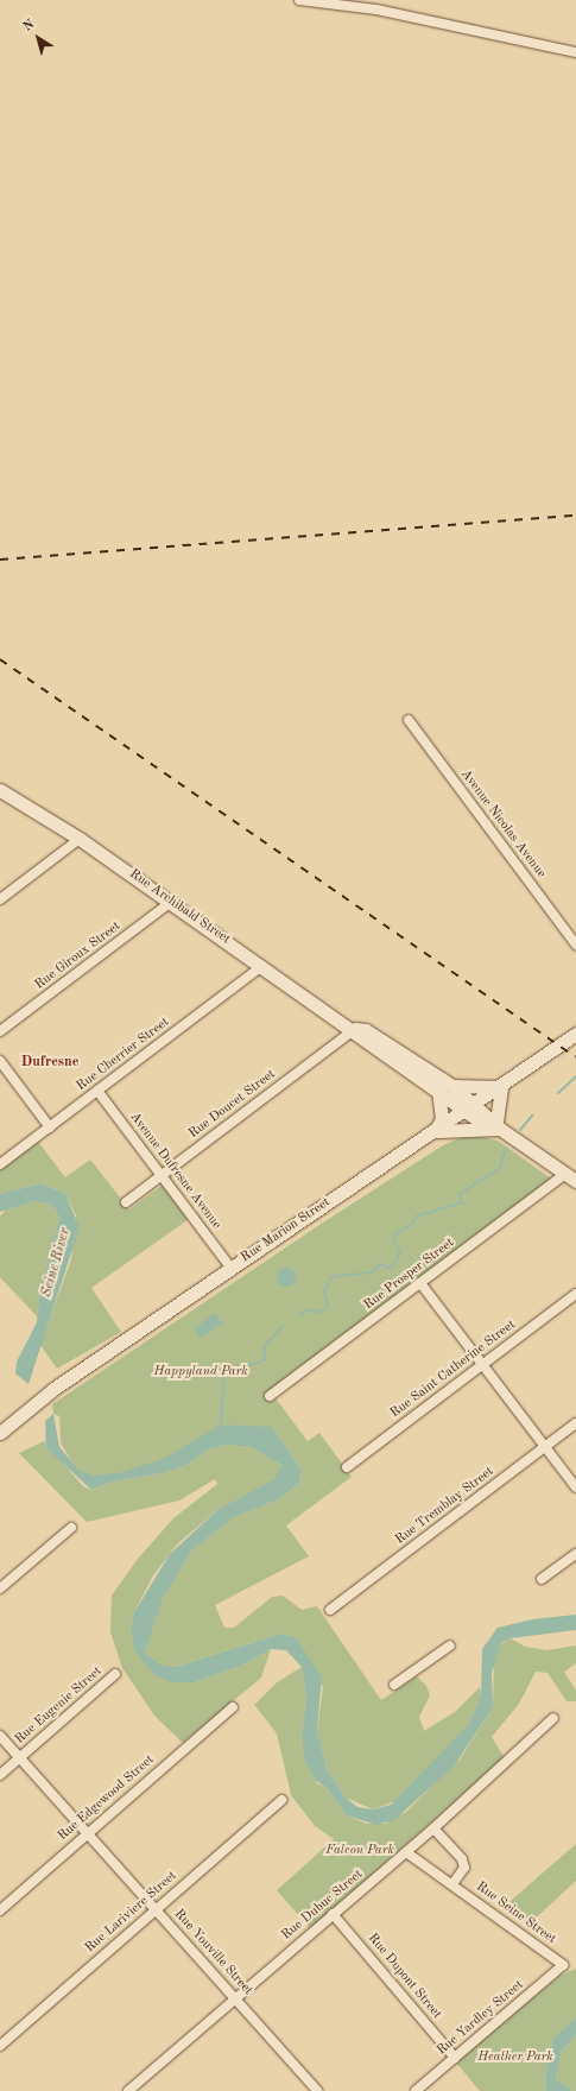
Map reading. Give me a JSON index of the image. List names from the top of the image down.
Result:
{
  "streets": {
    "main road": ["Rue Archibald Street", "Rue Marion Street"],
    "street": [
      "Avenue Nicolas Avenue",
      "Rue Giroux Street",
      "Rue Cherrier Street",
      "Rue Doucet Street",
      "Avenue Dufresne Avenue",
      "Rue Prosper Street",
      "Rue Saint Catherine Street",
      "Rue Tremblay Street",
      "Rue Eugenie Street",
      "Rue Edgewood Street",
      "Rue Dubuc Street",
      "Rue Lariviere Street",
      "Rue Seine Street",
      "Rue Youville Street",
      "Rue Dupont Street",
      "Rue Yardley Street"
    ]
  },
  "crossings": [
    ["Rue Archibald Street", "Rue Giroux Street"],
    ["Rue Archibald Street", "Rue Cherrier Street"],
    ["Rue Archibald Street", "Rue Doucet Street"],
    ["Rue Archibald Street", "Rue Marion Street"],
    ["Rue Archibald Street", "Rue Prosper Street"],
    ["Rue Cherrier Street", "Avenue Dufresne Avenue"],
    ["Rue Doucet Street", "Avenue Dufresne Avenue"],
    ["Avenue Dufresne Avenue", "Rue Marion Street"],
    ["Rue Eugenie Street", "Rue Youville Street"],
    ["Rue Edgewood Street", "Rue Youville Street"],
    ["Rue Dubuc Street", "Rue Seine Street"],
    ["Rue Dubuc Street", "Rue Youville Street"],
    ["Rue Dubuc Street", "Rue Dupont Street"],
    ["Rue Lariviere Street", "Rue Youville Street"],
    ["Rue Seine Street", "Rue Yardley Street"],
    ["Rue Dupont Street", "Rue Yardley Street"]
  ],
  "districts": ["Dufresne"],
  "water": ["Seine River"],
  "parks": ["Happyland Park", "Falcon Park", "Heather Park"],
  "north": "top left"
}
